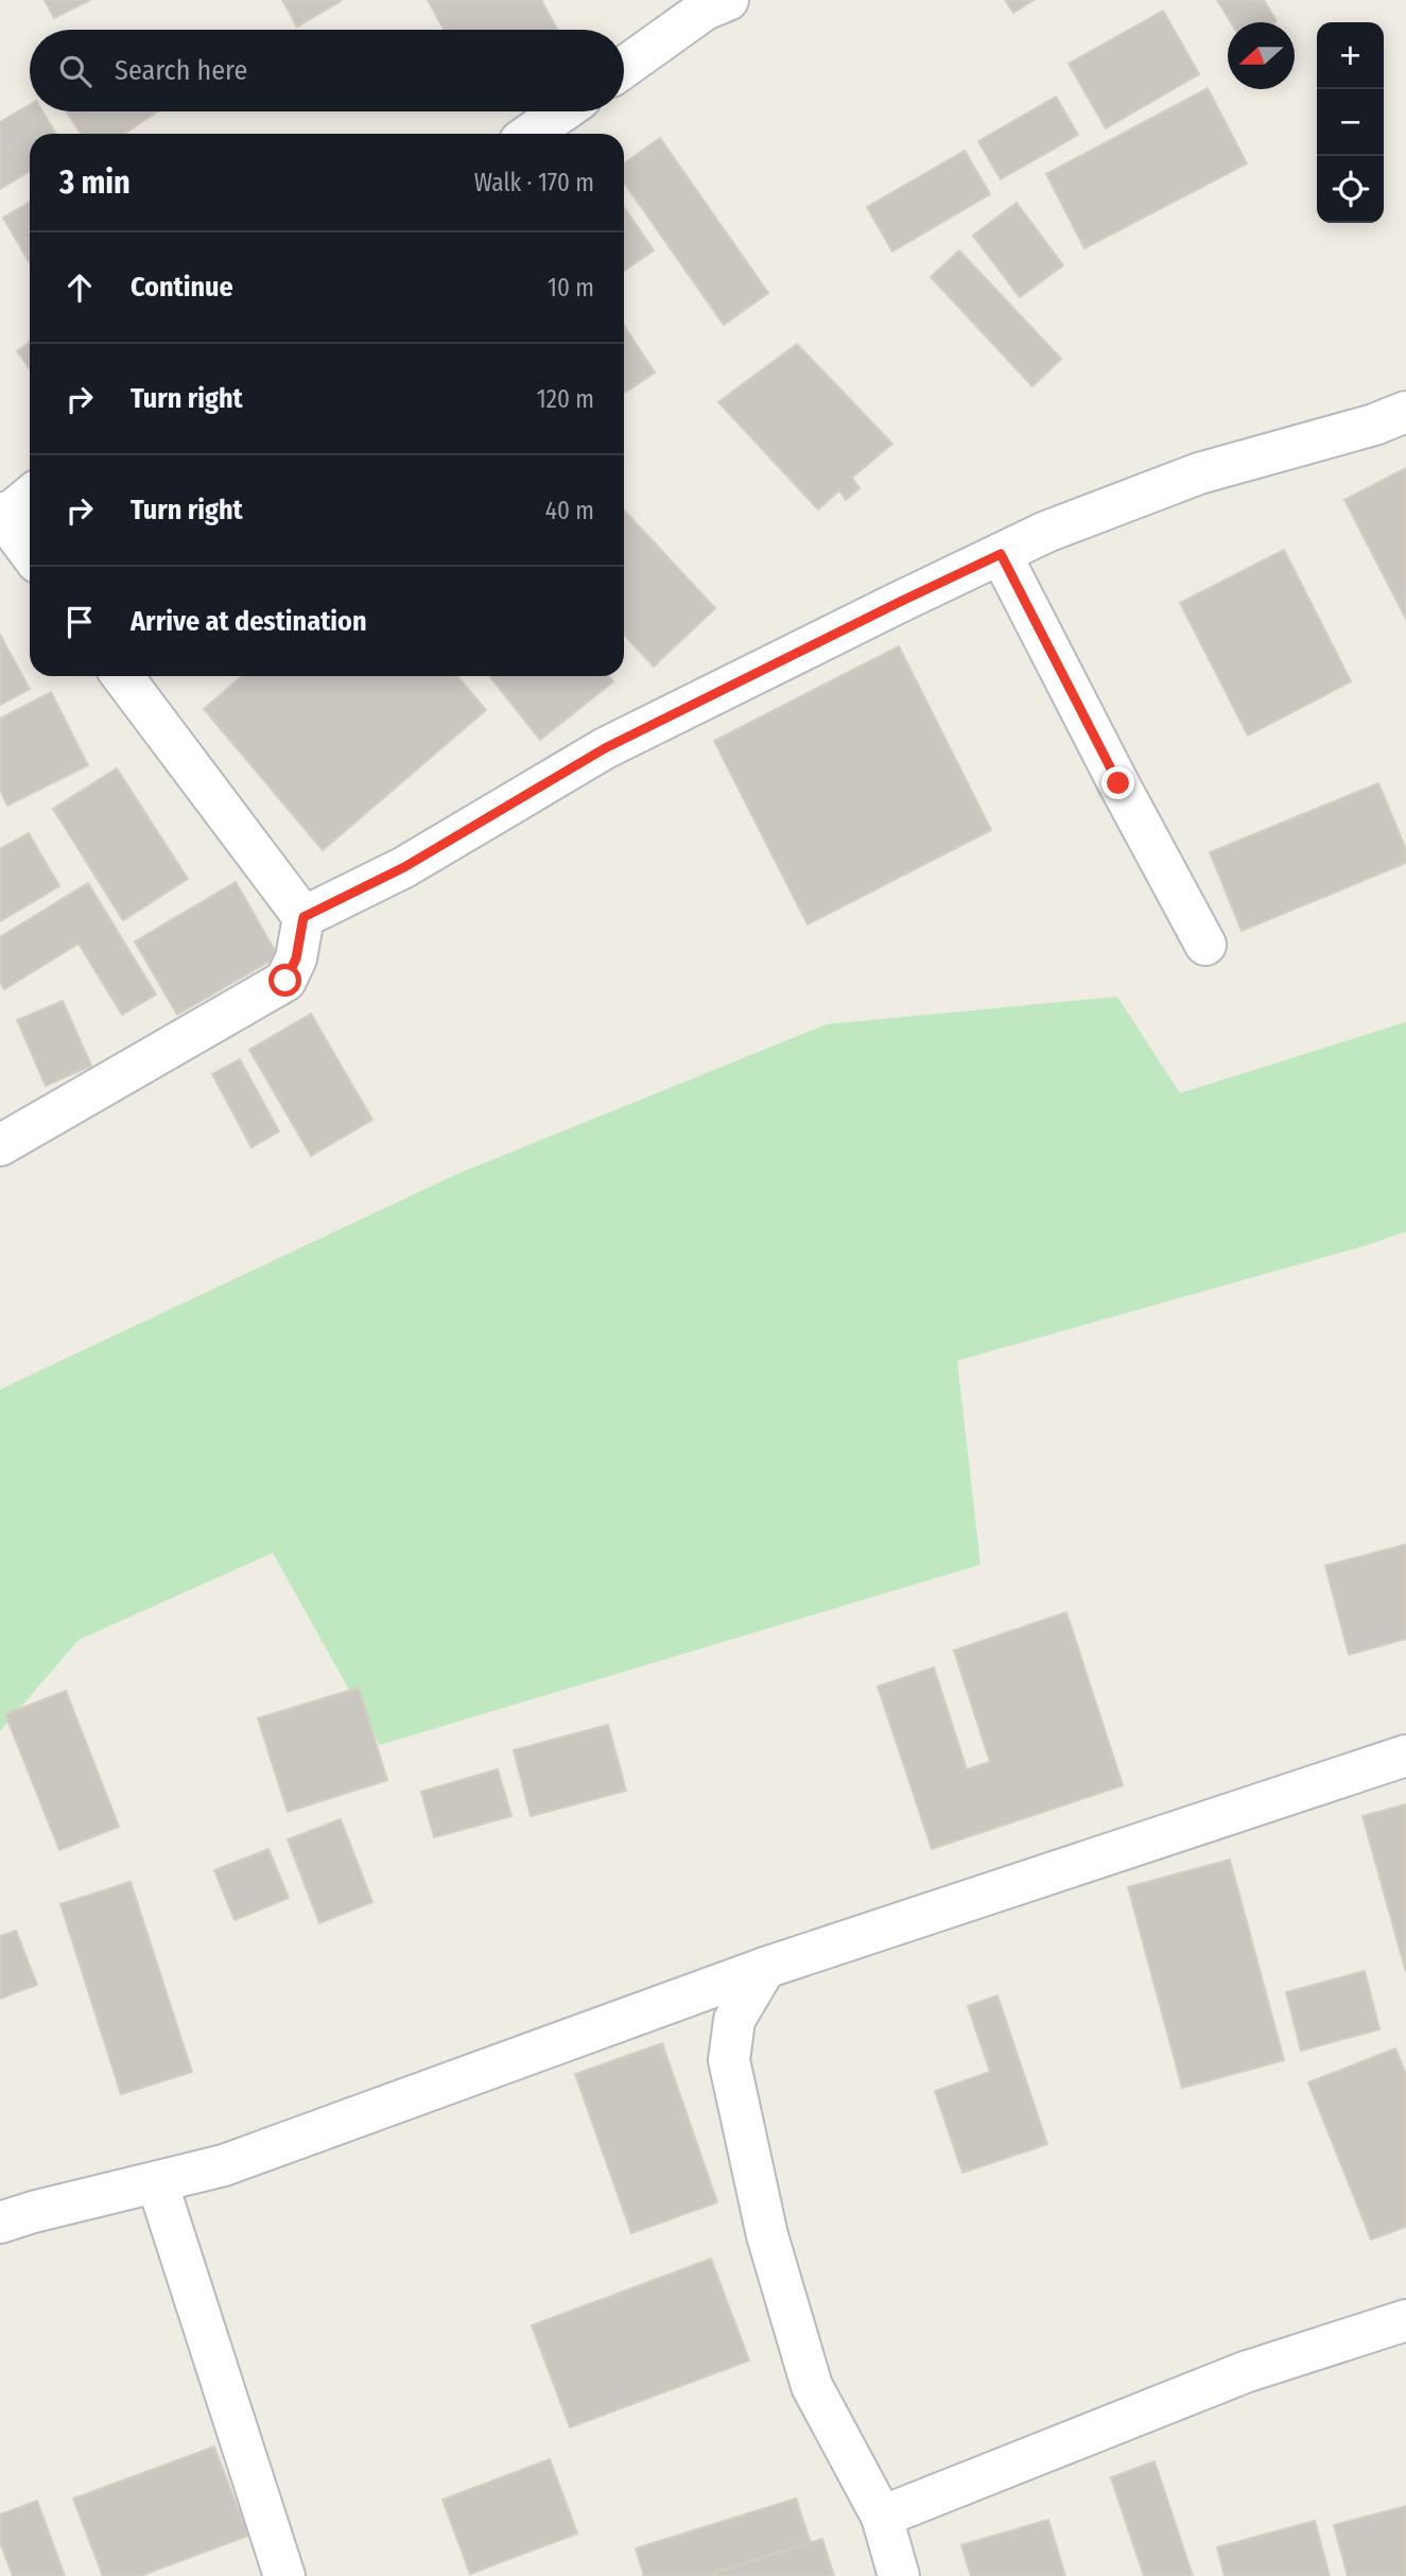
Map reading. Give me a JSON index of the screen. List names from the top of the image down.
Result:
{
  "north": "left",
  "page": {
    "map_buttons": ["+", "−"],
    "search": "Search here",
    "heading": ["3 min", "Walk · 170 m"],
    "list": [
      ["Continue", "10 m"],
      ["Turn right", "120 m"],
      ["Turn right", "40 m"],
      "Arrive at destination"
    ]
  }
}
